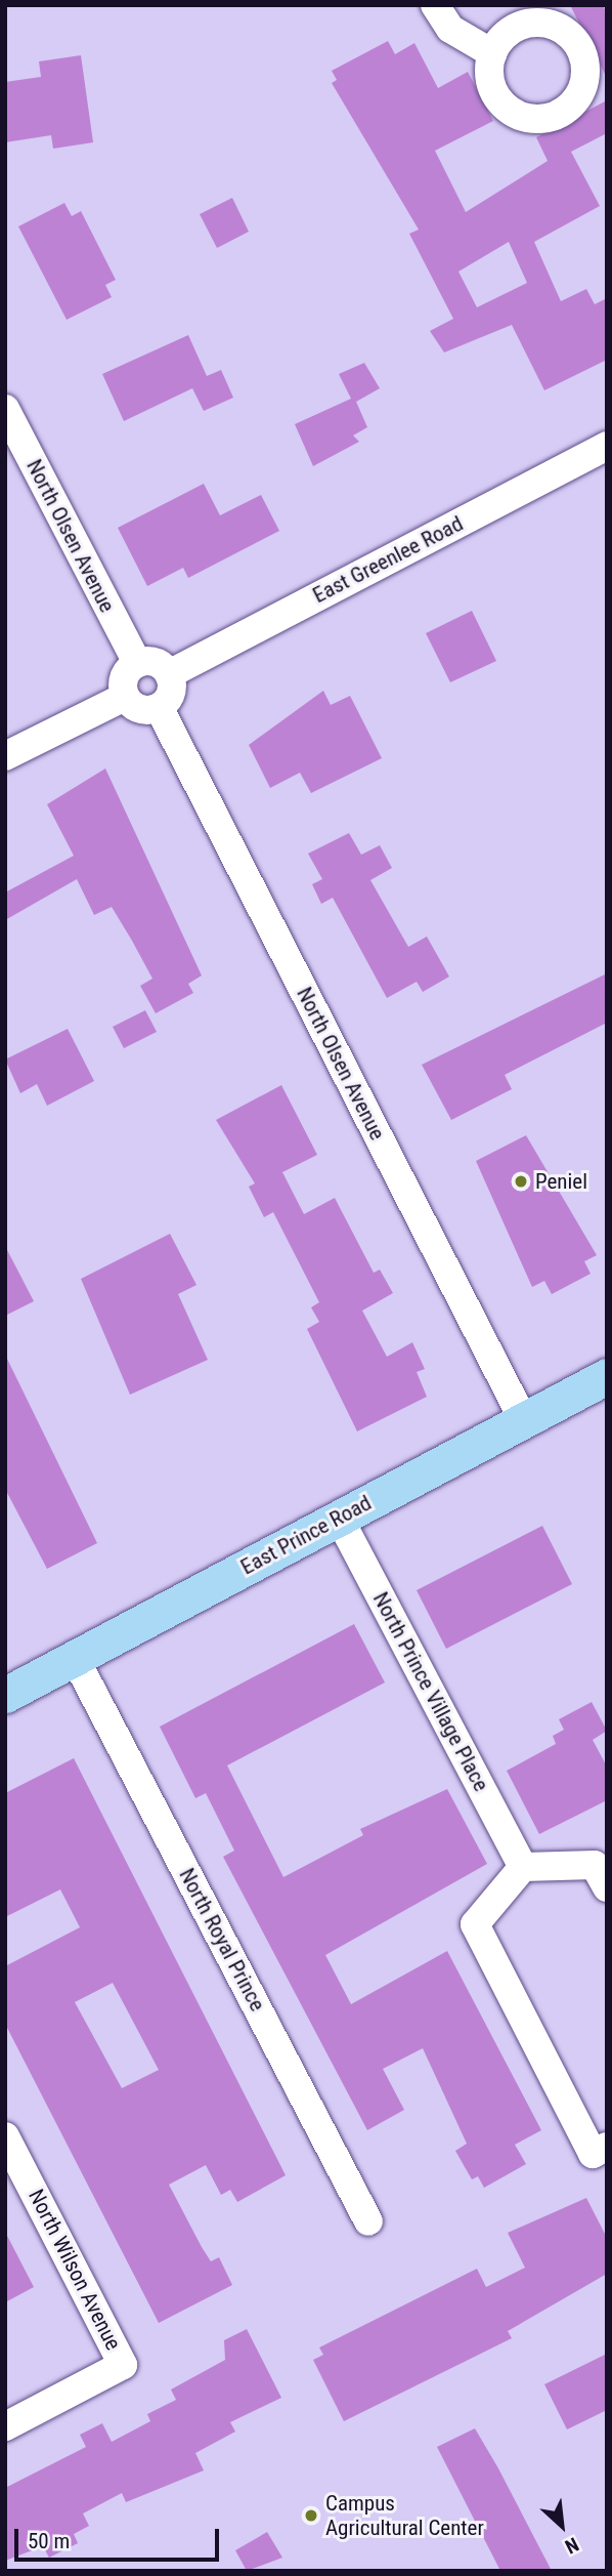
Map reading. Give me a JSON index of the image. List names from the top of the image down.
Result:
{
  "streets": {
    "main road": ["East Prince Road"],
    "street": [
      "North Olsen Avenue",
      "East Greenlee Road",
      "North Prince Village Place",
      "North Royal Prince",
      "North Wilson Avenue"
    ]
  },
  "crossings": [
    ["North Olsen Avenue", "East Greenlee Road"],
    ["North Olsen Avenue", "East Prince Road"],
    ["East Prince Road", "North Prince Village Place"],
    ["East Prince Road", "North Royal Prince"]
  ],
  "places": ["Peniel", "Campus Agricultural Center"],
  "scale_bar": "50 m",
  "north": "bottom right"
}
